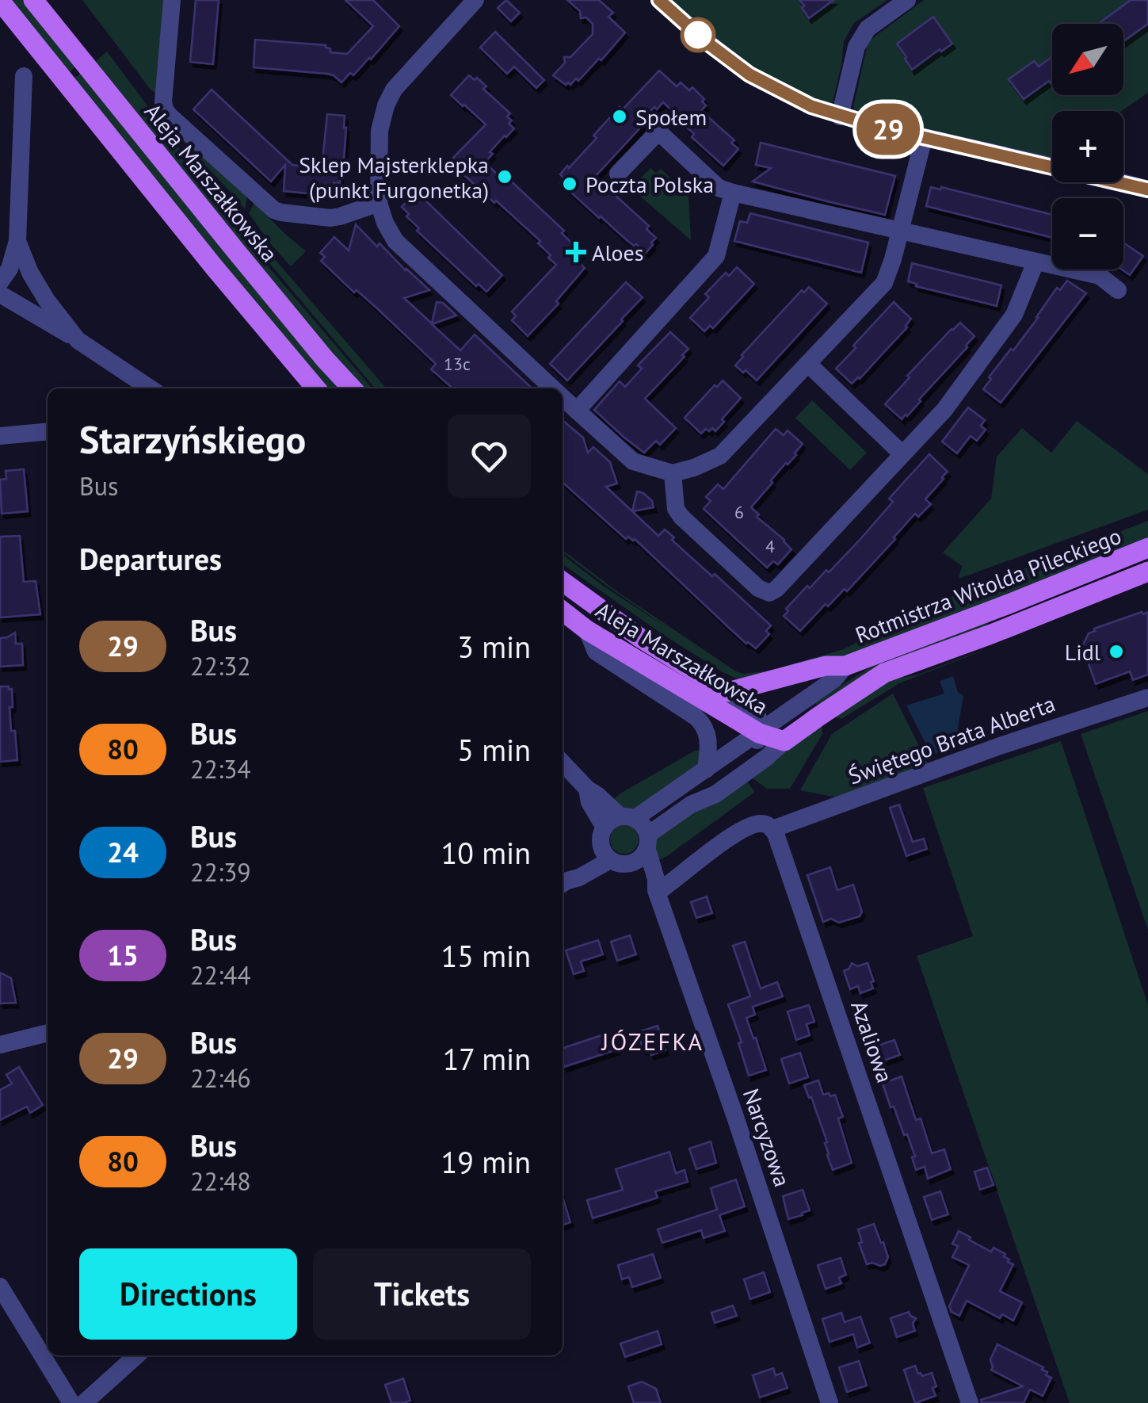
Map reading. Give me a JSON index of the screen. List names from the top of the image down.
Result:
{
  "streets": {
    "main road": ["Aleja Marszałkowska", "Rotmistrza Witolda Pileckiego"],
    "street": ["Świętego Brata Alberta", "Azaliowa", "Narcyzowa"]
  },
  "crossings": [
    ["Aleja Marszałkowska", "Rotmistrza Witolda Pileckiego"],
    ["Rotmistrza Witolda Pileckiego", "Narcyzowa"],
    ["Świętego Brata Alberta", "Azaliowa"]
  ],
  "districts": ["JÓZEFKA"],
  "places": {
    "other": [
      "Społem",
      "Sklep Majsterklepka (punkt Furgonetka)",
      "Poczta Polska",
      "Lidl"
    ],
    "health": ["Aloes"]
  },
  "lines": ["bus line 29"],
  "house_numbers": ["13c", "6", "4"],
  "north": "bottom left",
  "page": {
    "on_map": "29",
    "map_buttons": ["+", "−"],
    "heading": [
      ["Starzyńskiego", "Bus"],
      "Departures"
    ],
    "list": [
      {
        "mark": "29",
        "name": "Bus",
        "note": "22:32",
        "value": "3 min"
      },
      {
        "mark": "80",
        "name": "Bus",
        "note": "22:34",
        "value": "5 min"
      },
      {
        "mark": "24",
        "name": "Bus",
        "note": "22:39",
        "value": "10 min"
      },
      {
        "mark": "15",
        "name": "Bus",
        "note": "22:44",
        "value": "15 min"
      },
      {
        "mark": "29",
        "name": "Bus",
        "note": "22:46",
        "value": "17 min"
      },
      {
        "mark": "80",
        "name": "Bus",
        "note": "22:48",
        "value": "19 min"
      }
    ],
    "buttons": ["Directions", "Tickets"]
  }
}
